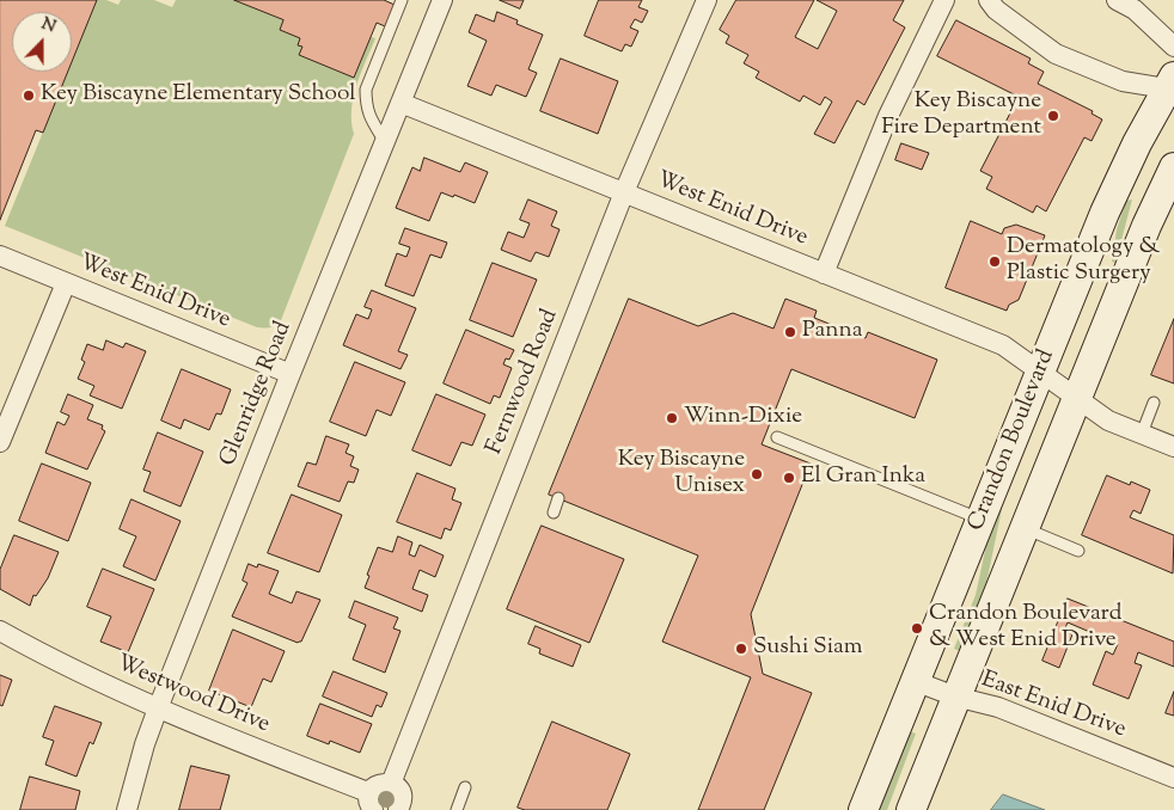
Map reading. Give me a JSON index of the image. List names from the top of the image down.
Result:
{
  "streets": {
    "main road": ["Crandon Boulevard"],
    "street": [
      "West Enid Drive",
      "Fernwood Road",
      "Glenridge Road",
      "Westwood Drive",
      "East Enid Drive"
    ]
  },
  "crossings": [
    ["West Enid Drive", "Fernwood Road"],
    ["West Enid Drive", "Glenridge Road"],
    ["West Enid Drive", "Crandon Boulevard"],
    ["Glenridge Road", "Westwood Drive"],
    ["Crandon Boulevard", "East Enid Drive"]
  ],
  "places": [
    "Key Biscayne Elementary School",
    "Key Biscayne Fire Department",
    "Dermatology & Plastic Surgery",
    "Panna",
    "Winn-Dixie",
    "Key Biscayne Unisex",
    "El Gran Inka",
    "Crandon Boulevard & West Enid Drive",
    "Sushi Siam"
  ],
  "north": "top"
}
